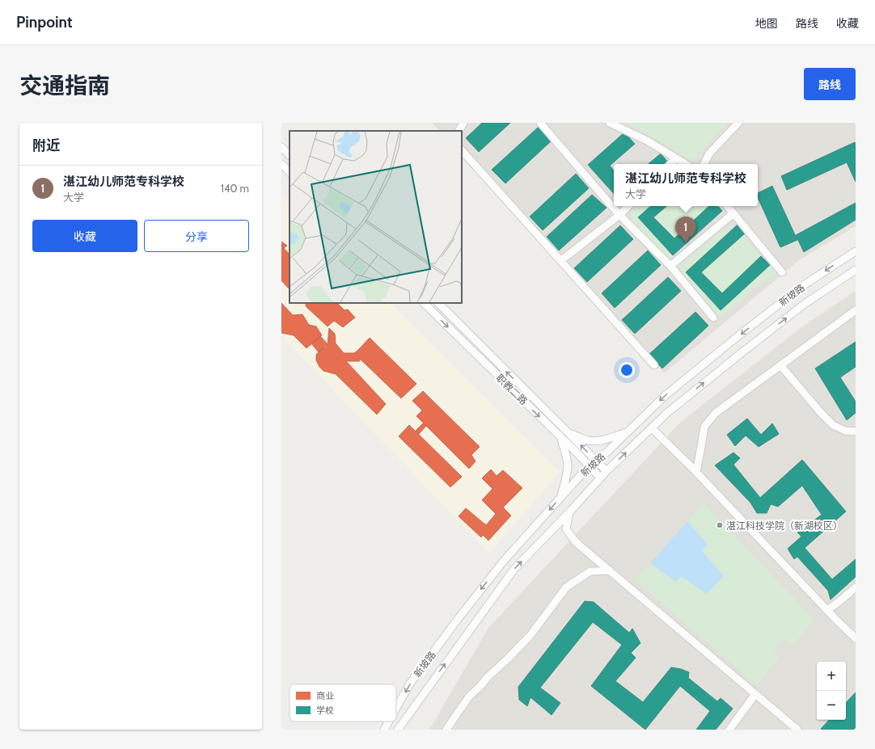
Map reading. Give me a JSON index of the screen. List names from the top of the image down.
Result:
{
  "streets": {
    "street": ["新坡路", "职教二路"]
  },
  "crossings": [
    ["新坡路", "职教二路"]
  ],
  "places": ["湛江科技学院（新湖校区）"],
  "legend": ["商业", "学校"],
  "page": {
    "header": "Pinpoint",
    "nav": ["地图", "路线", "收藏"],
    "title": "交通指南",
    "buttons": [
      "路线",
      ["收藏", "分享"]
    ],
    "heading": "附近",
    "popup": ["湛江幼儿师范专科学校", "大学"],
    "list": [
      {
        "mark": "1",
        "name": "湛江幼儿师范专科学校",
        "note": "大学",
        "value": "140 m"
      }
    ],
    "pins": "1",
    "map_buttons": ["+", "−"]
  }
}
